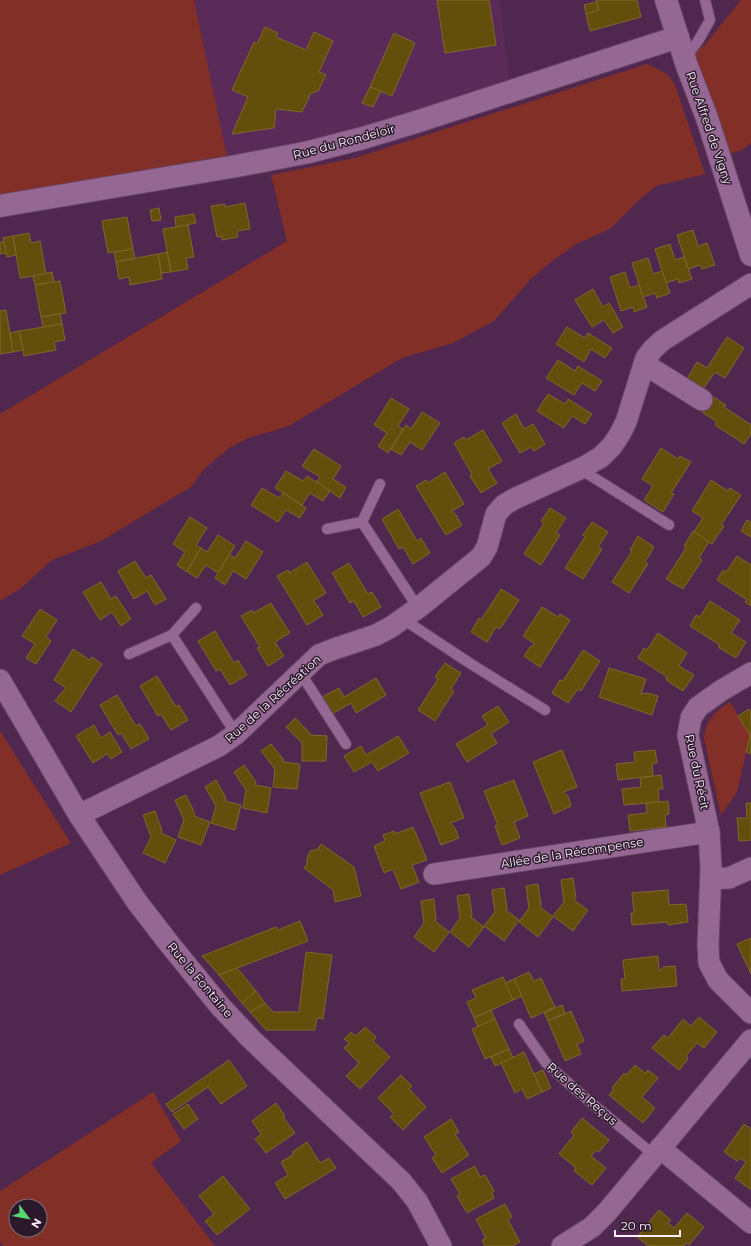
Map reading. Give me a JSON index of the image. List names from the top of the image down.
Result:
{
  "streets": {
    "street": [
      "Rue Alfred de Vigny",
      "Rue du Rondeloir",
      "Rue de la Récréation",
      "Rue du Récit",
      "Allée de la Récompense",
      "Rue la Fontaine"
    ],
    "lane": ["Rue des Reçus"]
  },
  "crossings": [
    ["Rue Alfred de Vigny", "Rue du Rondeloir"],
    ["Rue de la Récréation", "Rue la Fontaine"],
    ["Rue du Récit", "Allée de la Récompense"]
  ],
  "scale_bar": "20 m",
  "north": "bottom right"
}
